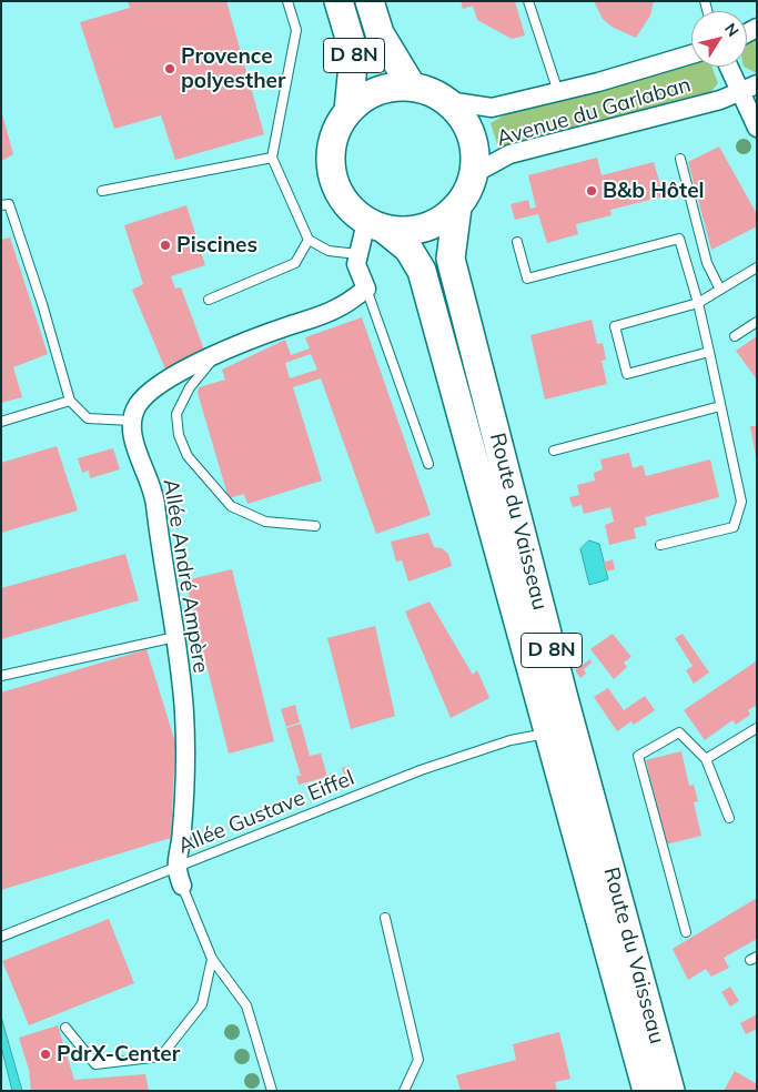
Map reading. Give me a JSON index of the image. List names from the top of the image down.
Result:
{
  "streets": {
    "main road": ["D 8N", "Route du Vaisseau"],
    "street": ["Avenue du Garlaban", "Allée André Ampère"],
    "lane": ["Allée Gustave Eiffel"]
  },
  "crossings": [
    ["D 8N", "Avenue du Garlaban"],
    ["D 8N", "Route du Vaisseau"],
    ["Avenue du Garlaban", "Route du Vaisseau"],
    ["Route du Vaisseau", "Allée Gustave Eiffel"],
    ["Allée André Ampère", "Allée Gustave Eiffel"]
  ],
  "places": [
    "Provence polyesther",
    "B&b Hôtel",
    "Piscines",
    "PdrX-Center"
  ],
  "north": "top right"
}
